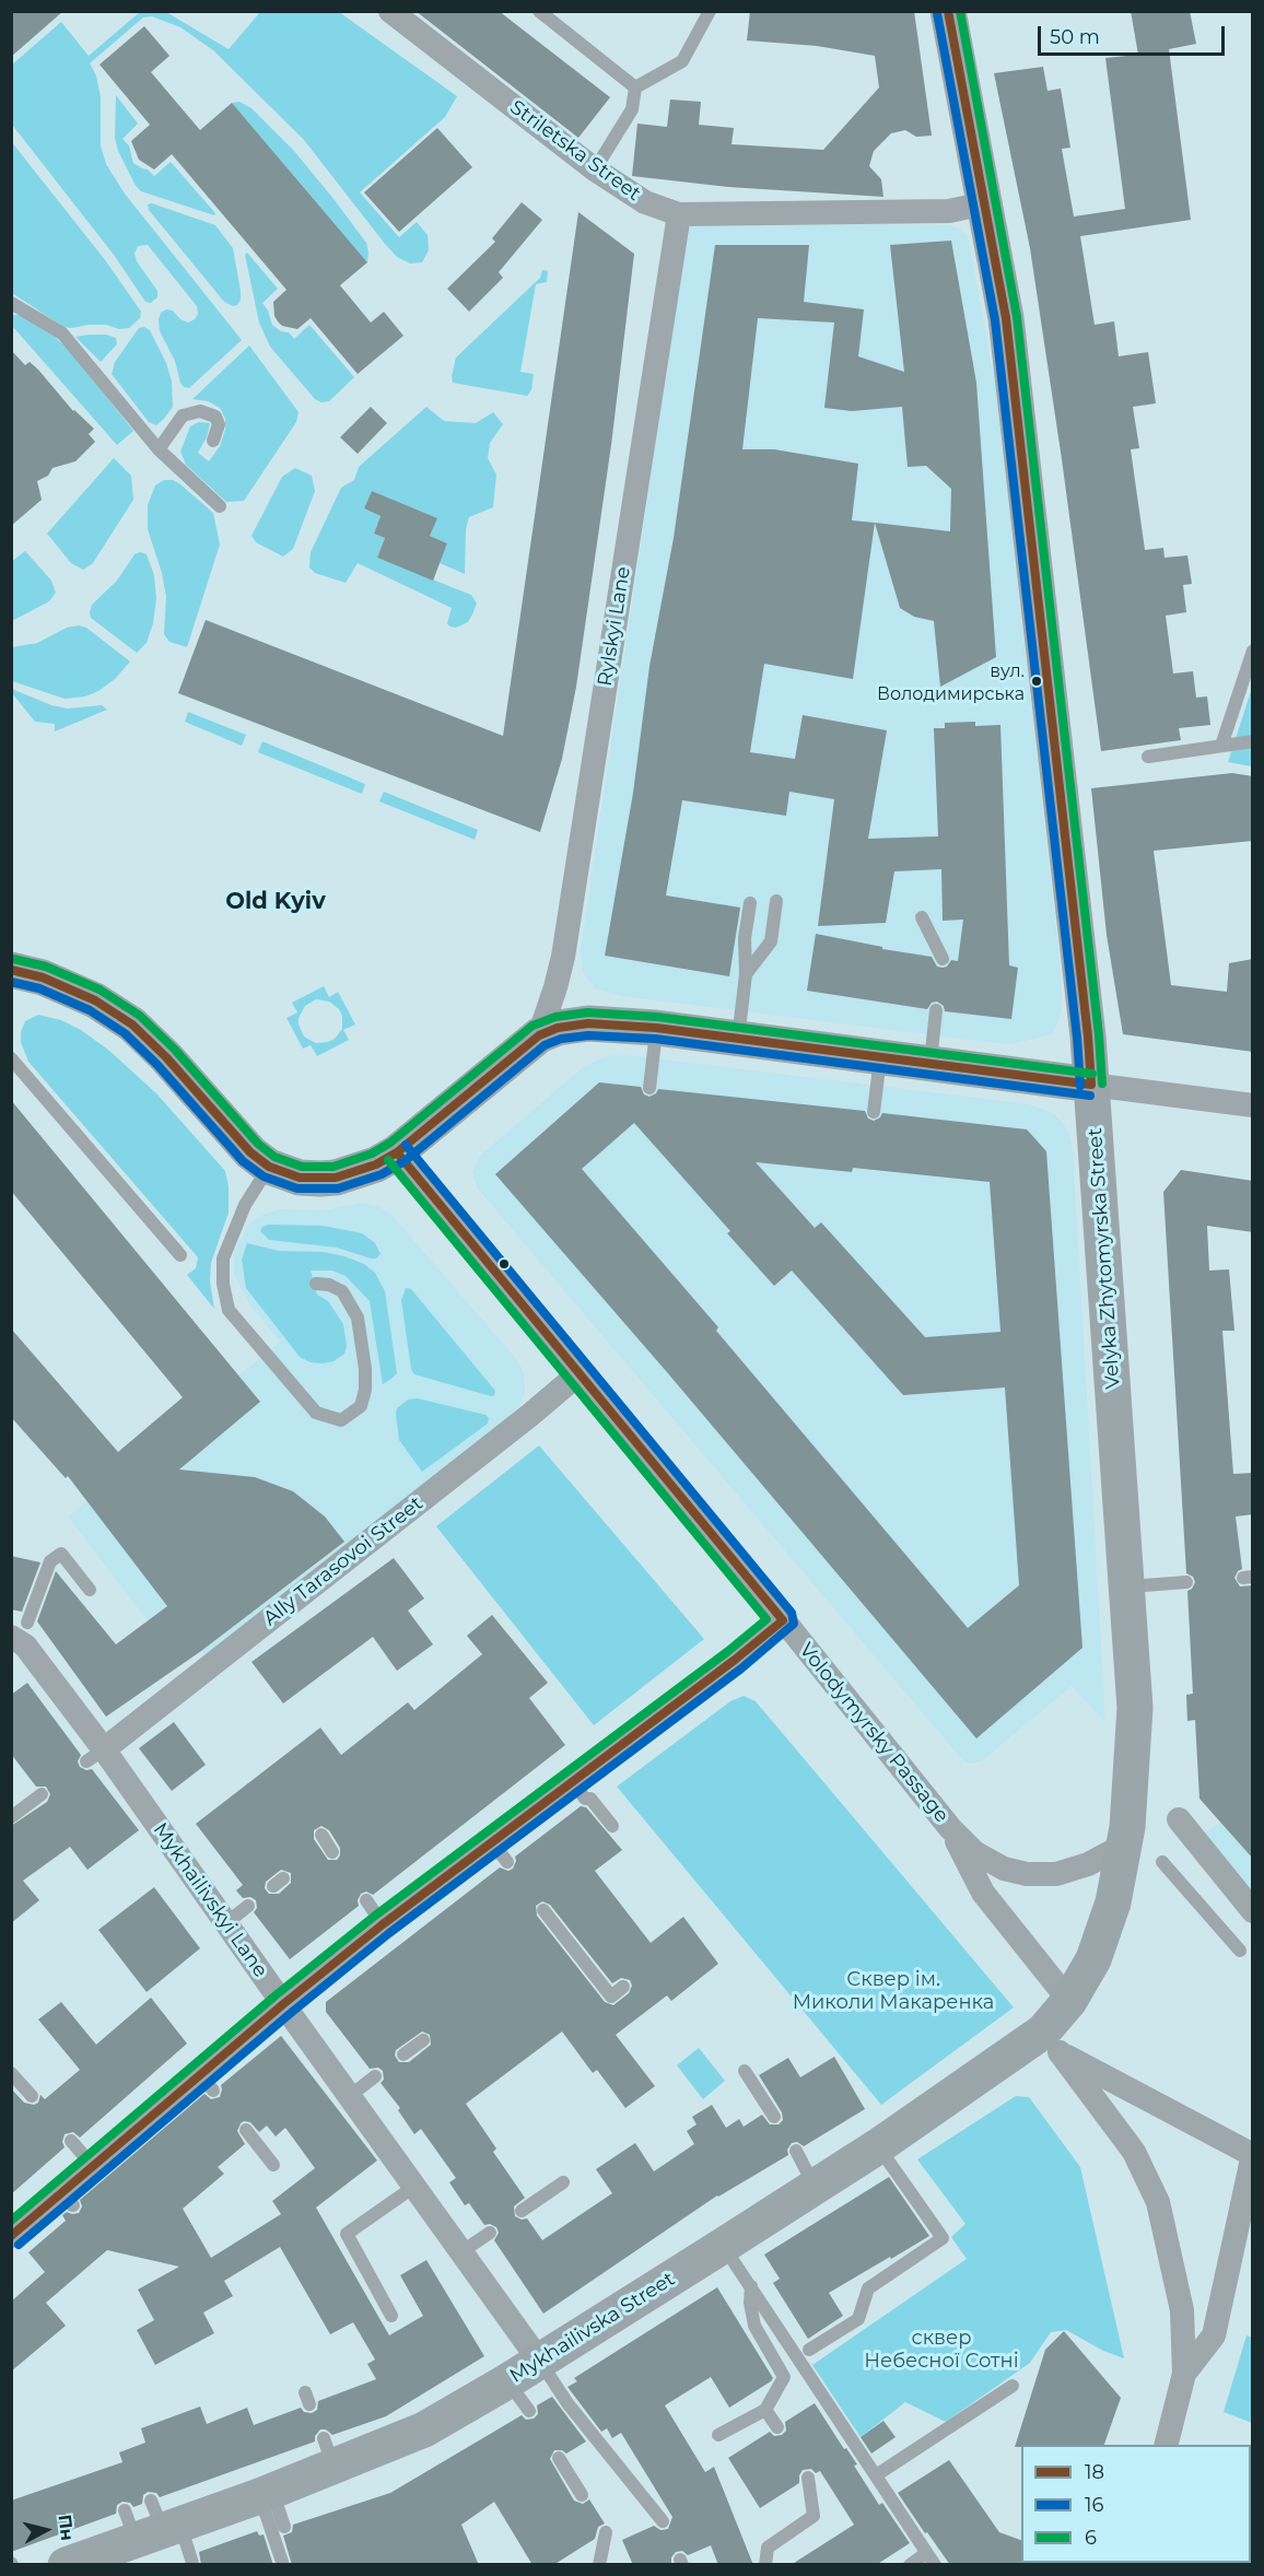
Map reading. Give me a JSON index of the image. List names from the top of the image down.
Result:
{
  "streets": {
    "main road": ["Velyka Zhytomyrska Street", "Mykhailivska Street"],
    "street": [
      "Striletska Street",
      "Rylskyi Lane",
      "Ally Tarasovoi Street",
      "Volodymyrsky Passage",
      "Mykhailivskyi Lane"
    ]
  },
  "crossings": [
    ["Striletska Street", "Rylskyi Lane"],
    ["Striletska Street", "Velyka Zhytomyrska Street"],
    ["Velyka Zhytomyrska Street", "Volodymyrsky Passage"],
    ["Velyka Zhytomyrska Street", "Mykhailivska Street"],
    ["Ally Tarasovoi Street", "Volodymyrsky Passage"],
    ["Ally Tarasovoi Street", "Mykhailivskyi Lane"],
    ["Mykhailivskyi Lane", "Mykhailivska Street"]
  ],
  "districts": ["Old Kyiv"],
  "parks": ["Сквер ім. Миколи Макаренка", "сквер Небесної Сотні"],
  "places": ["вул. Володимирська"],
  "lines": ["transit line 18", "transit line 6", "transit line 16"],
  "legend": ["18", "16", "6"],
  "scale_bar": "50 m",
  "north": "right"
}
